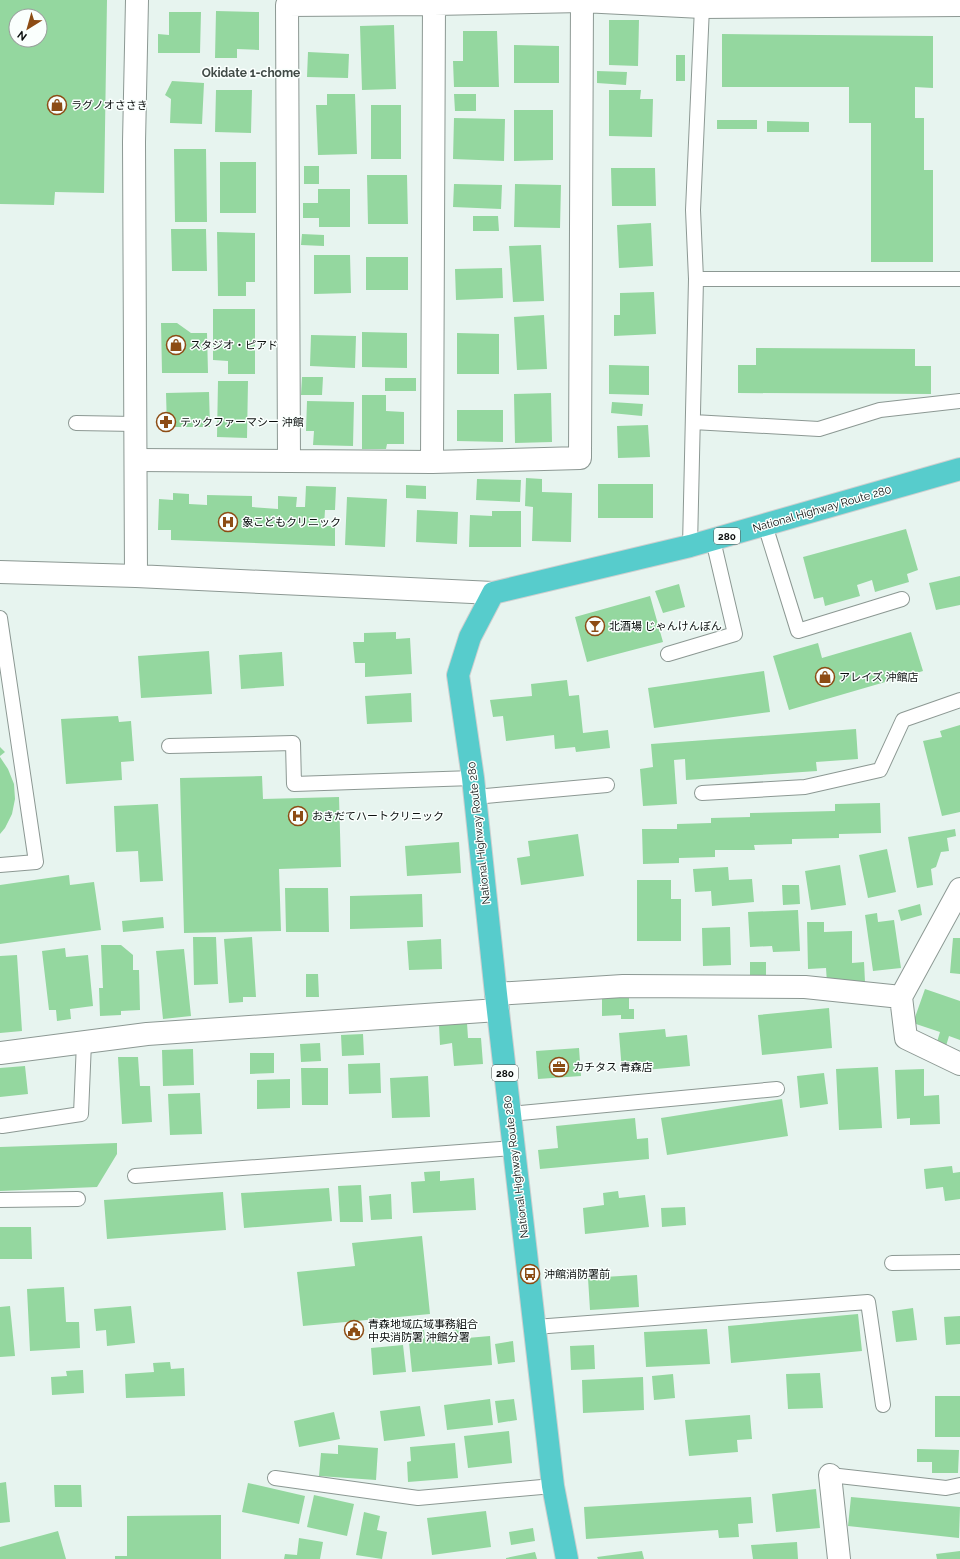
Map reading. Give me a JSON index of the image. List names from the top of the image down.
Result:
{
  "streets": {
    "highway": ["National Highway Route 280", "280"]
  },
  "districts": ["Okidate 1-chome"],
  "places": {
    "shop": ["ラグノオささき", "スタジオ・ピアド", "アレイズ 沖館店"],
    "pharmacy": ["テックファーマシー 沖館"],
    "hospital": ["象こどもクリニック", "おきだてハートクリニック"],
    "bar": ["北酒場 じゃんけんぽん"],
    "office": ["カチタス 青森店"],
    "bus stop": ["沖館消防署前"],
    "public building": ["青森地域広域事務組合 中央消防署 沖館分署"]
  },
  "north": "bottom left"
}
